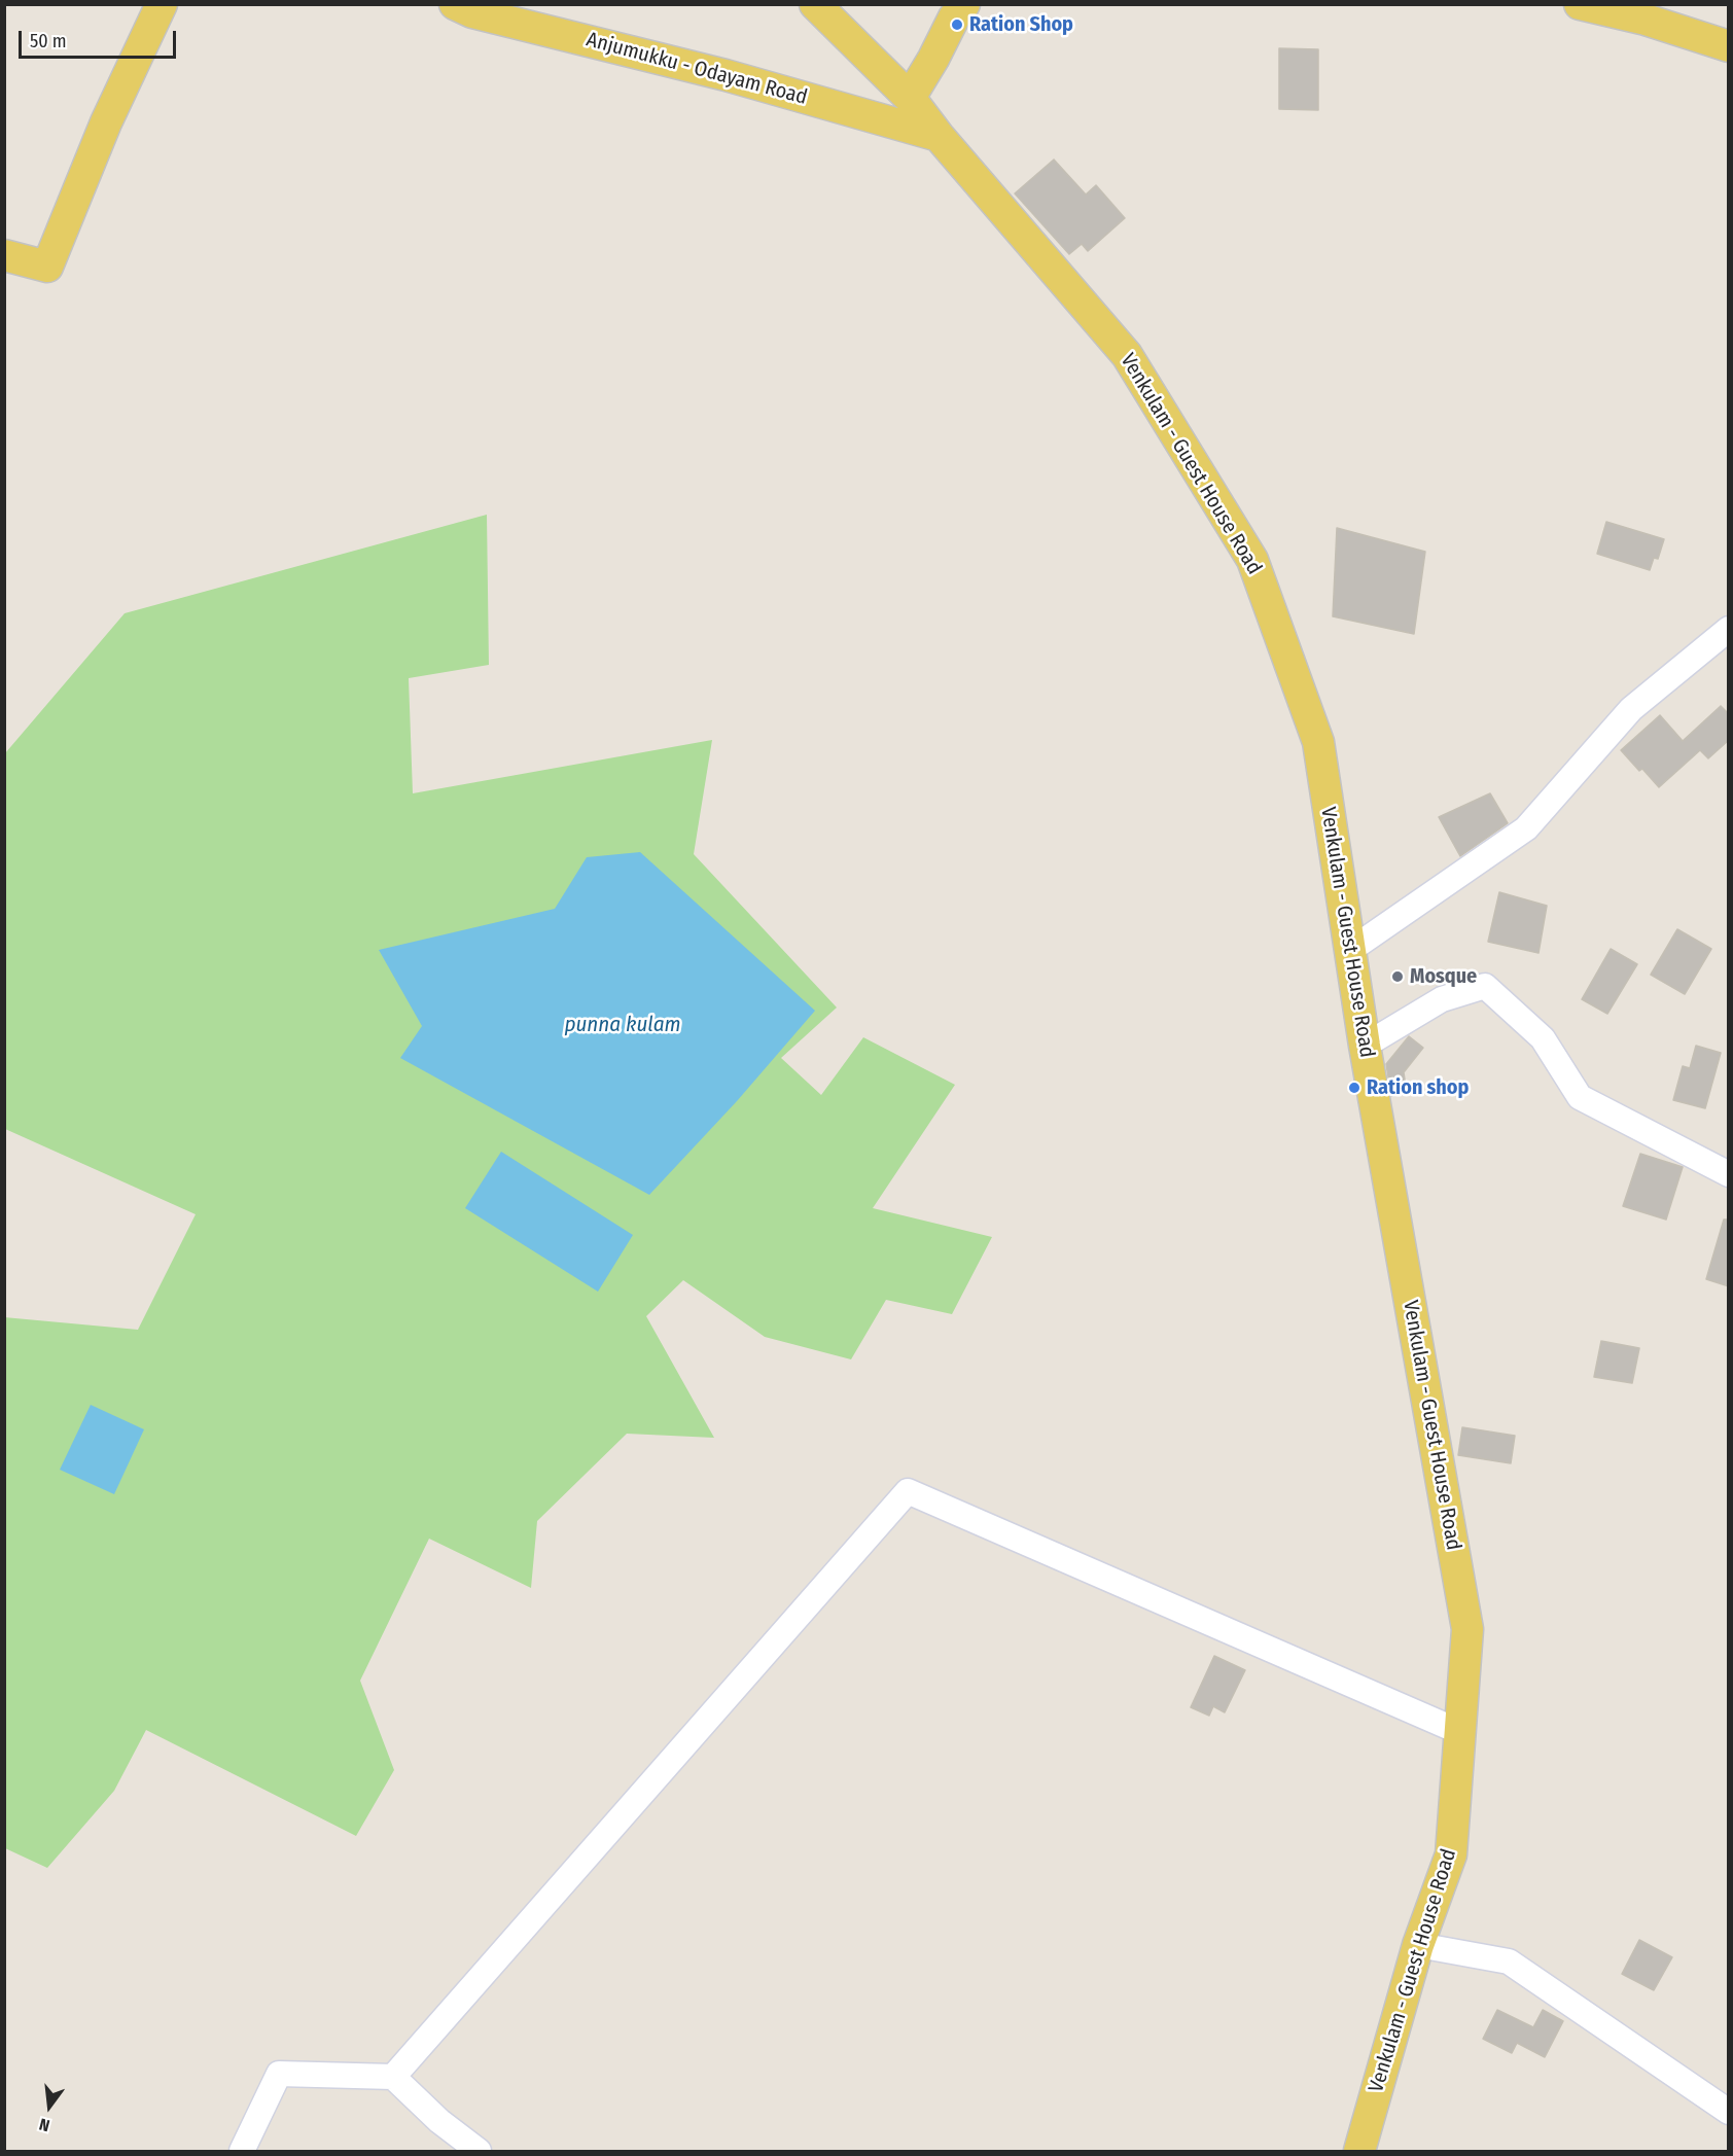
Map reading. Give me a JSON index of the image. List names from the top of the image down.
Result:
{
  "streets": {
    "main road": ["Anjumukku - Odayam Road", "Venkulam - Guest House Road"]
  },
  "crossings": [
    ["Anjumukku - Odayam Road", "Venkulam - Guest House Road"]
  ],
  "water": ["punna kulam"],
  "places": ["Ration Shop", "Mosque", "Ration shop"],
  "scale_bar": "50 m",
  "north": "bottom"
}
